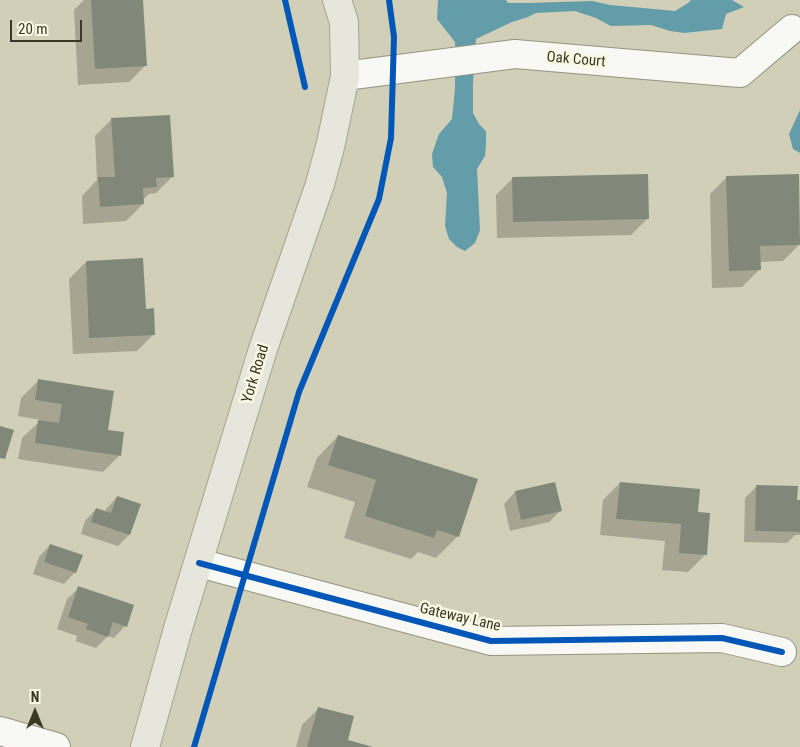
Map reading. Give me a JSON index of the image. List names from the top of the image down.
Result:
{
  "streets": {
    "main road": ["York Road"],
    "street": ["Oak Court", "Gateway Lane"]
  },
  "crossings": [
    ["Oak Court", "York Road"],
    ["York Road", "Gateway Lane"]
  ],
  "scale_bar": "20 m",
  "north": "top"
}
